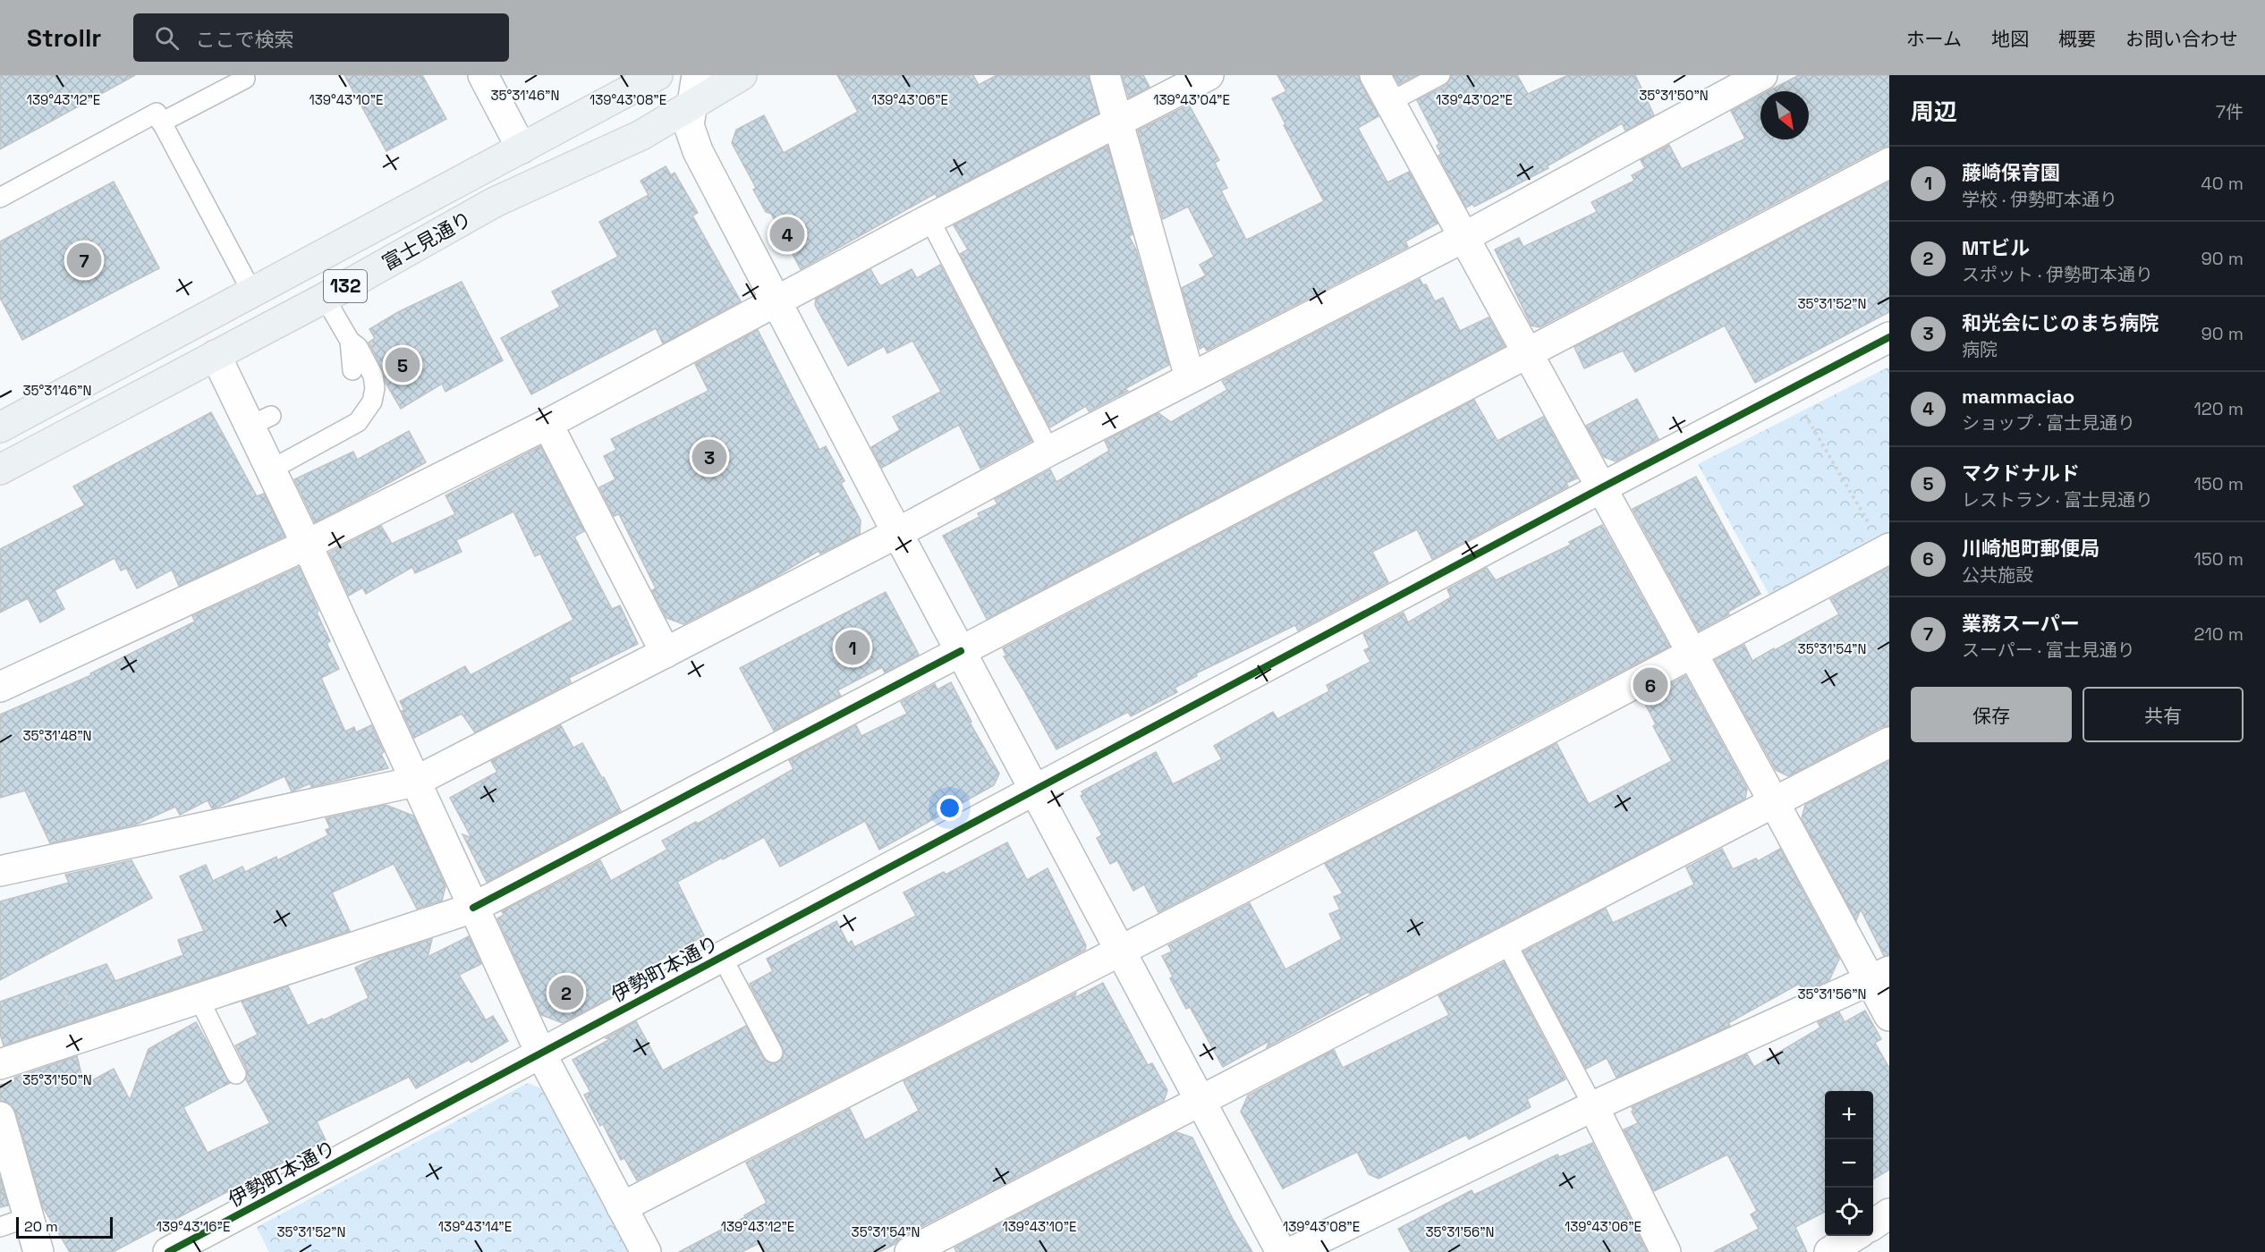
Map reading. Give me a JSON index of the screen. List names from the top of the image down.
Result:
{
  "streets": {
    "highway": ["富士見通り", "132"],
    "street": ["伊勢町本通り"]
  },
  "scale_bar": "20 m",
  "north": "bottom right",
  "page": {
    "header": "Strollr",
    "search": "ここで検索",
    "nav": [
      "ホーム",
      "地図",
      "概要",
      "お問い合わせ"
    ],
    "heading": ["周辺", "7件"],
    "list": [
      {
        "mark": "1",
        "name": "藤崎保育園",
        "note": "学校 · 伊勢町本通り",
        "value": "40 m"
      },
      {
        "mark": "2",
        "name": "MTビル",
        "note": "スポット · 伊勢町本通り",
        "value": "90 m"
      },
      {
        "mark": "3",
        "name": "和光会にじのまち病院",
        "note": "病院",
        "value": "90 m"
      },
      {
        "mark": "4",
        "name": "mammaciao",
        "note": "ショップ · 富士見通り",
        "value": "120 m"
      },
      {
        "mark": "5",
        "name": "マクドナルド",
        "note": "レストラン · 富士見通り",
        "value": "150 m"
      },
      {
        "mark": "6",
        "name": "川崎旭町郵便局",
        "note": "公共施設",
        "value": "150 m"
      },
      {
        "mark": "7",
        "name": "業務スーパー",
        "note": "スーパー · 富士見通り",
        "value": "210 m"
      }
    ],
    "pins": [
      "4",
      "7",
      "5",
      "3",
      "1",
      "6",
      "2"
    ],
    "buttons": ["保存", "共有"],
    "map_buttons": ["+", "−"],
    "scale": "20 m"
  },
  "coordinates": [
    "35°31'46\"N",
    "35°31'50\"N",
    "139°43'12\"E",
    "139°43'10\"E",
    "139°43'08\"E",
    "139°43'06\"E",
    "139°43'04\"E",
    "139°43'02\"E",
    "35°31'52\"N",
    "35°31'54\"N",
    "35°31'48\"N",
    "35°31'56\"N",
    "139°43'16\"E",
    "139°43'14\"E"
  ]
}
